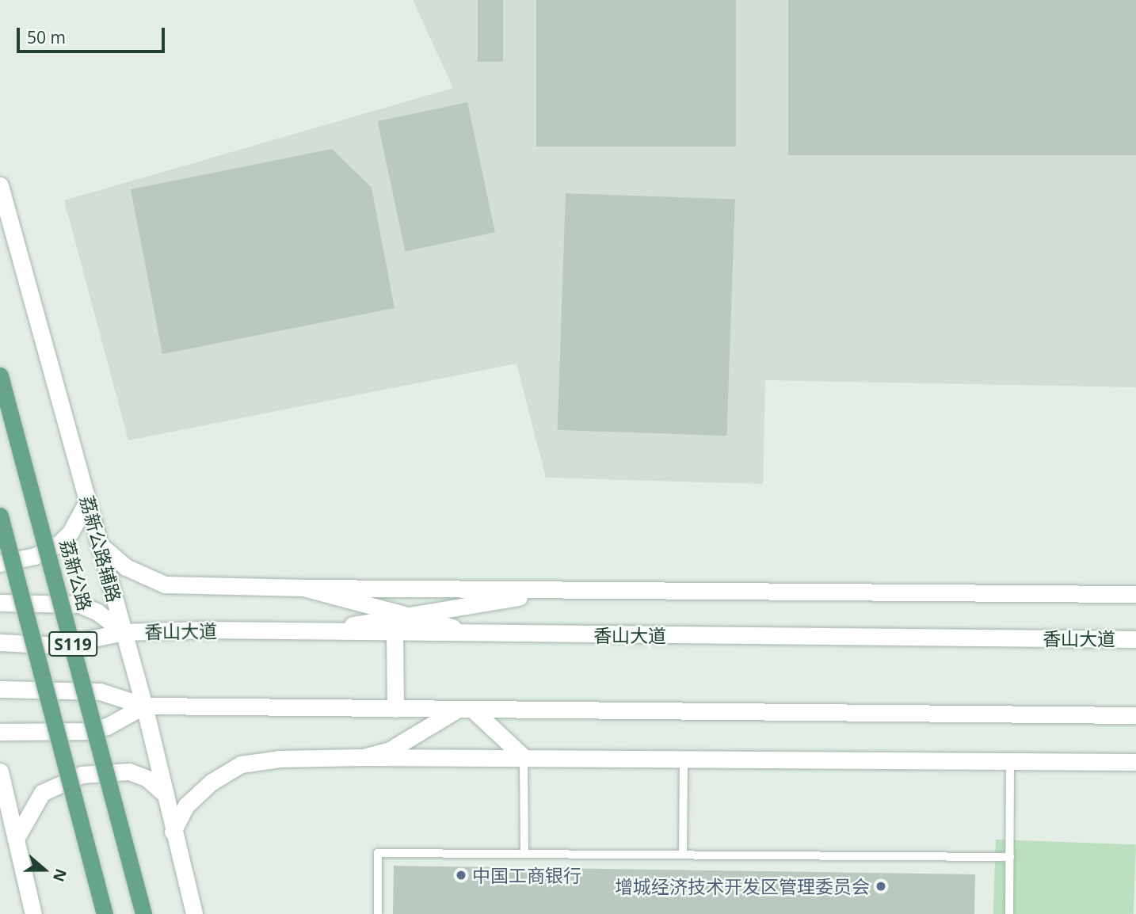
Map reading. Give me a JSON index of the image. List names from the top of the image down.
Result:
{
  "streets": {
    "main road": [
      "荔新公路辅路",
      "荔新公路",
      "香山大道",
      "S119"
    ]
  },
  "crossings": [
    ["荔新公路辅路", "香山大道"]
  ],
  "places": ["中国工商银行", "增城经济技术开发区管理委员会"],
  "scale_bar": "50 m",
  "north": "right"
}
